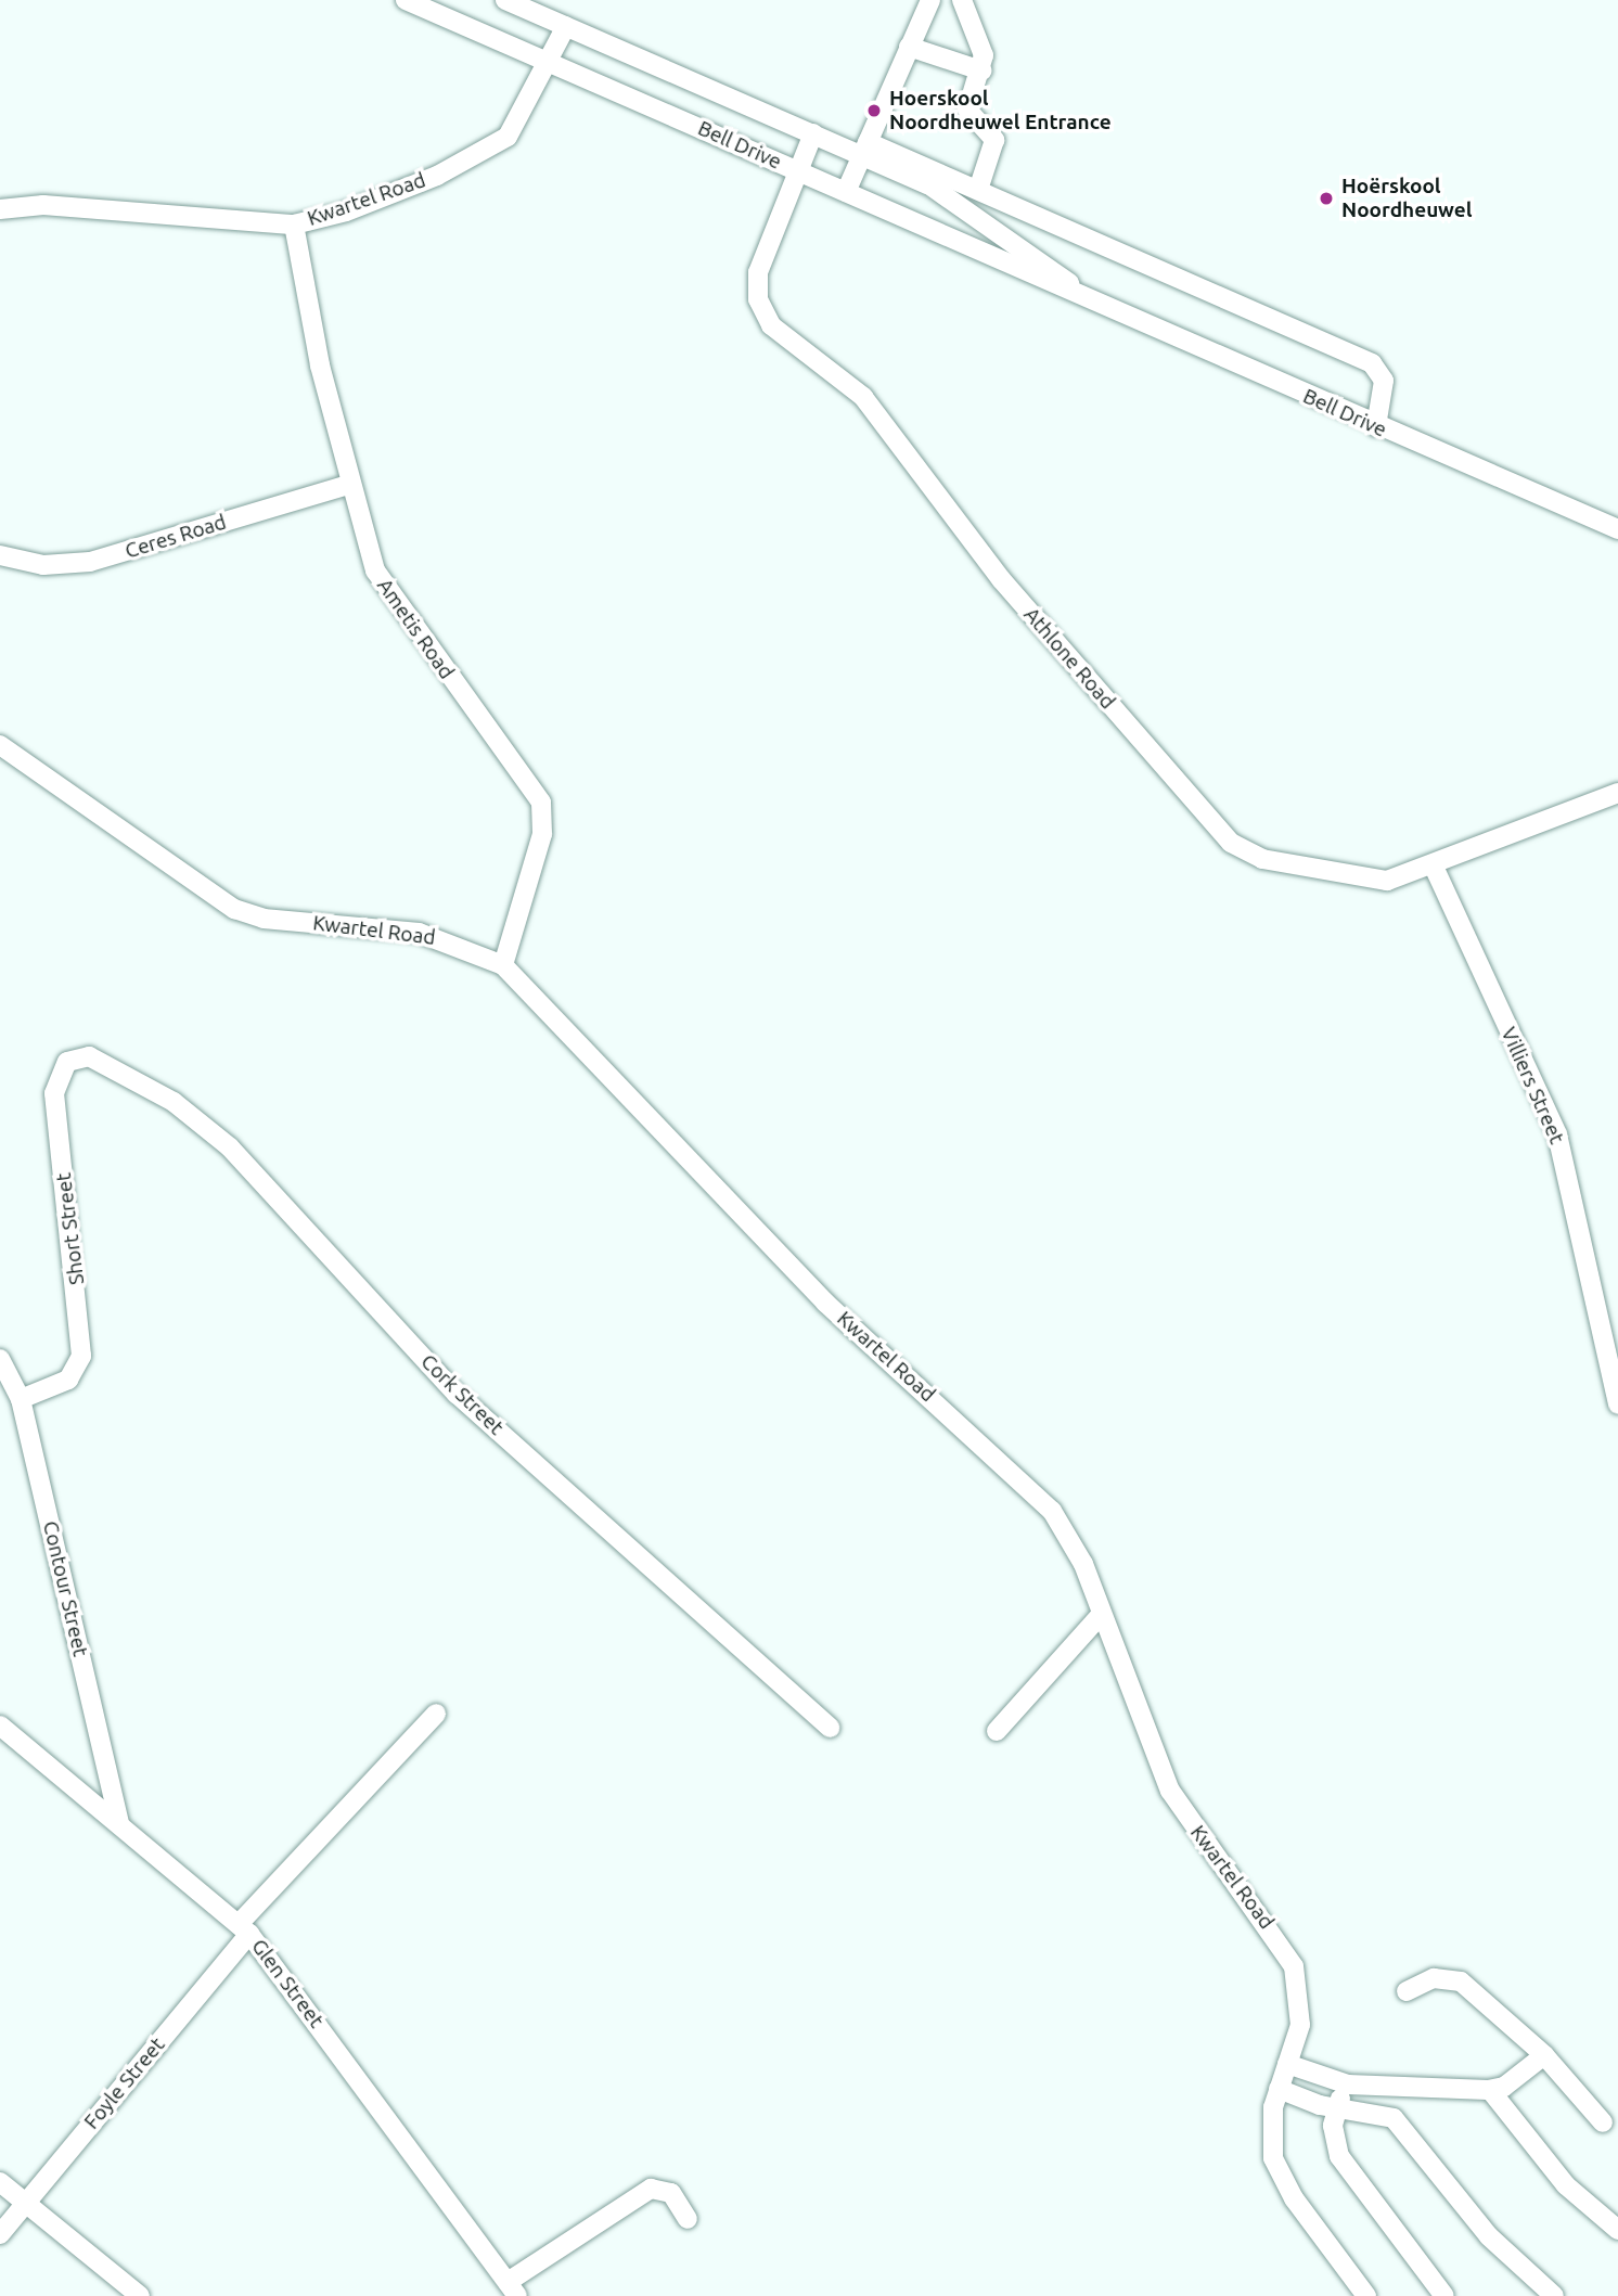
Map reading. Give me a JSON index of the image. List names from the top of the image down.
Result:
{
  "streets": {
    "street": [
      "Bell Drive",
      "Kwartel Road",
      "Ceres Road",
      "Ametis Road",
      "Athlone Road",
      "Villiers Street",
      "Short Street",
      "Cork Street",
      "Contour Street",
      "Glen Street",
      "Foyle Street"
    ]
  },
  "crossings": [
    ["Bell Drive", "Kwartel Road"],
    ["Bell Drive", "Athlone Road"],
    ["Kwartel Road", "Ametis Road"],
    ["Ceres Road", "Ametis Road"],
    ["Athlone Road", "Villiers Street"],
    ["Short Street", "Cork Street"],
    ["Short Street", "Contour Street"],
    ["Contour Street", "Glen Street"],
    ["Glen Street", "Foyle Street"]
  ],
  "places": ["Hoerskool Noordheuwel Entrance", "Hoërskool Noordheuwel"]
}
